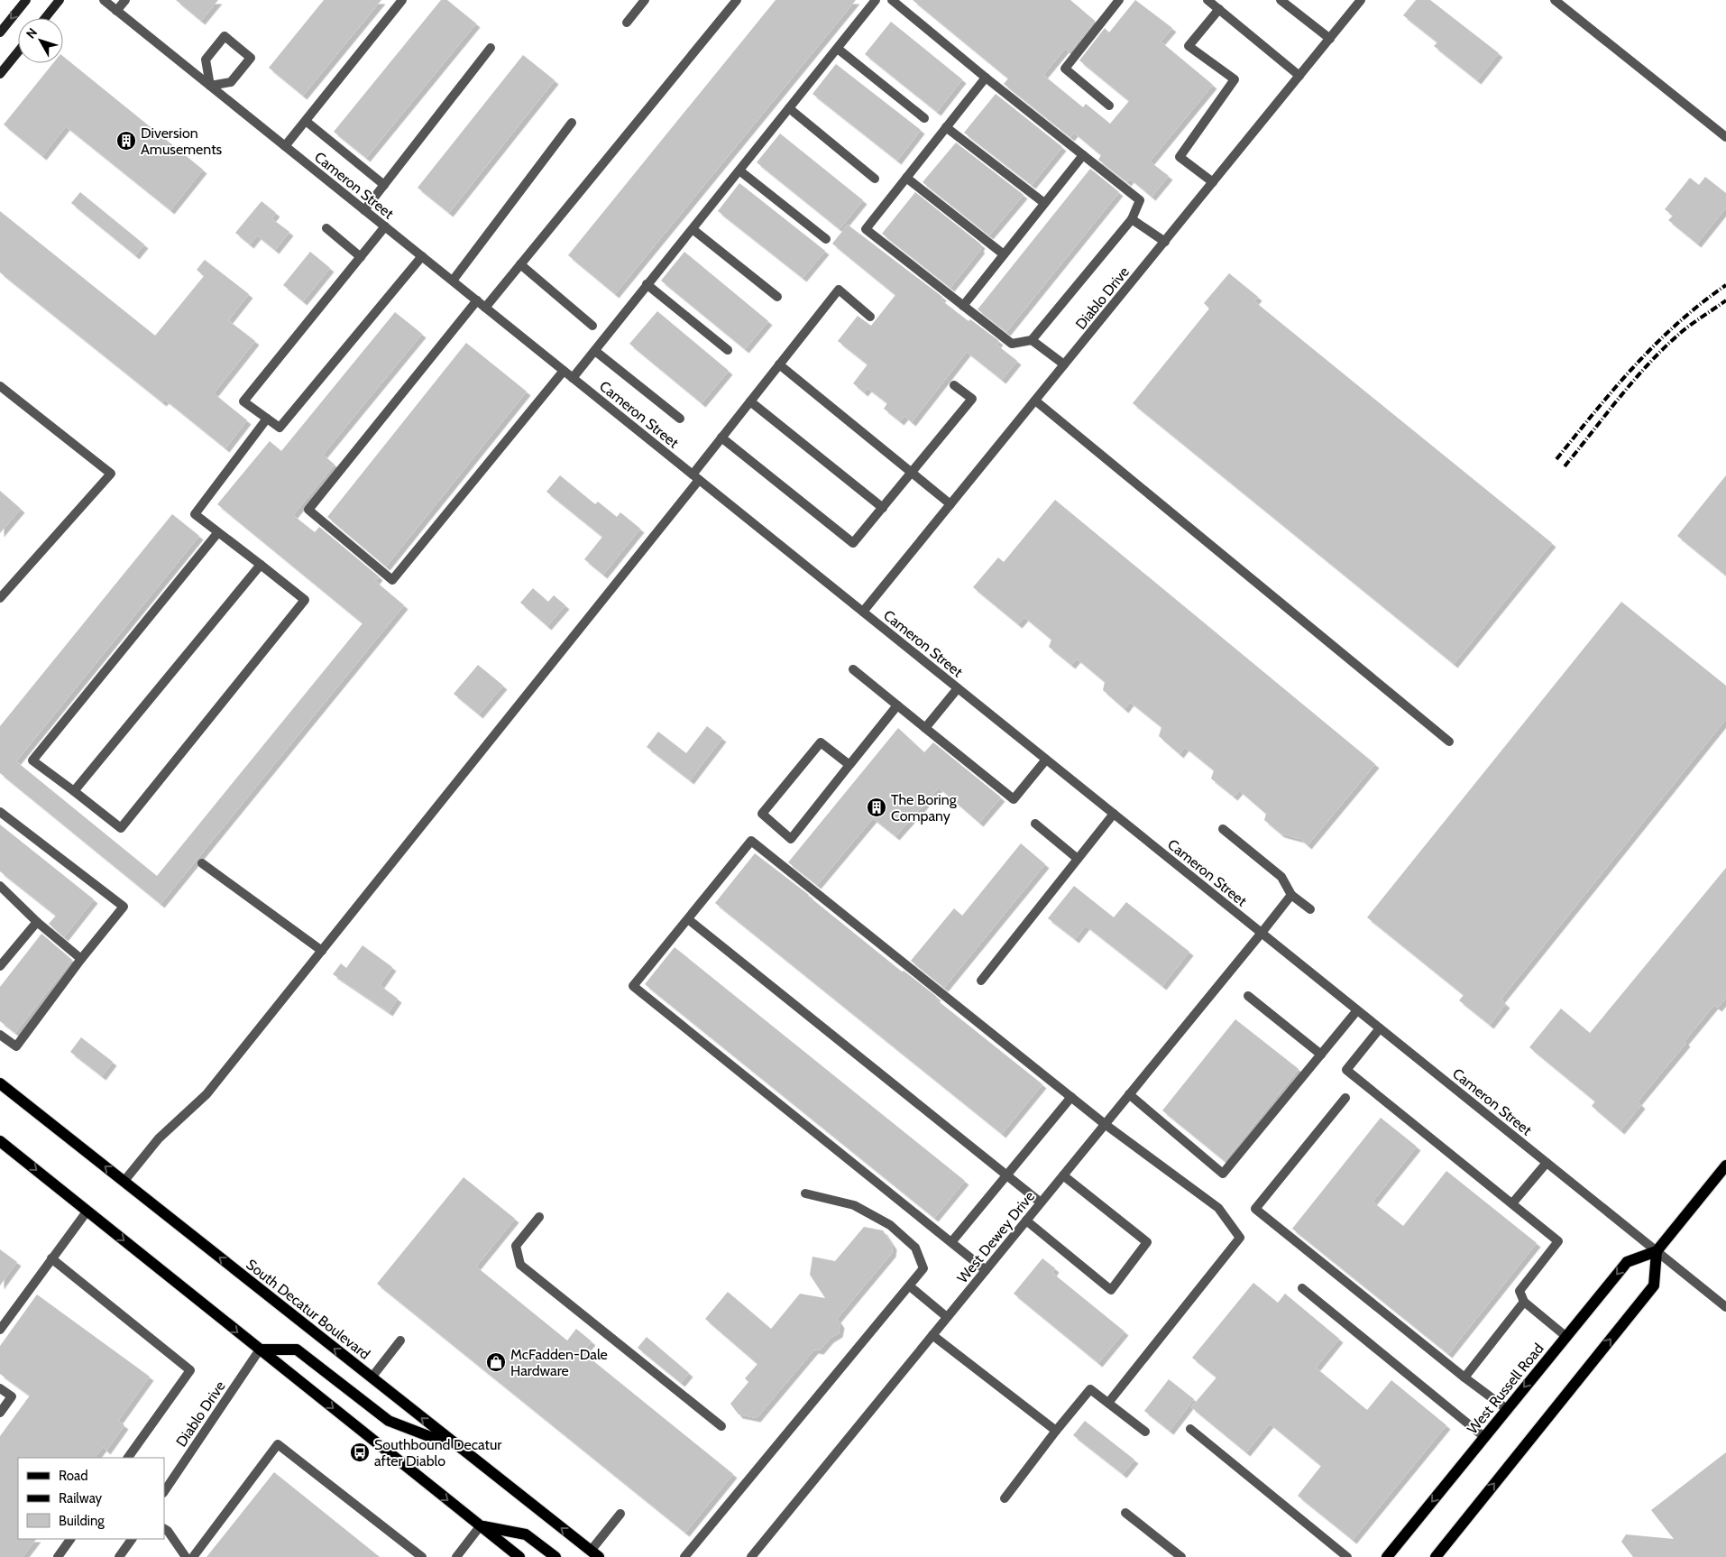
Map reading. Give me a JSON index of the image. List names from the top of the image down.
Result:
{
  "streets": {
    "main road": ["South Decatur Boulevard", "West Russell Road"],
    "street": ["Cameron Street", "Diablo Drive", "West Dewey Drive"]
  },
  "crossings": [
    ["Cameron Street", "Diablo Drive"],
    ["Cameron Street", "West Dewey Drive"],
    ["Cameron Street", "West Russell Road"]
  ],
  "places": {
    "building": ["Diversion Amusements", "The Boring Company"],
    "shop": ["McFadden-Dale Hardware"],
    "bus stop": ["Southbound Decatur after Diablo"]
  },
  "legend": ["Road", "Railway", "Building"],
  "north": "top left"
}
